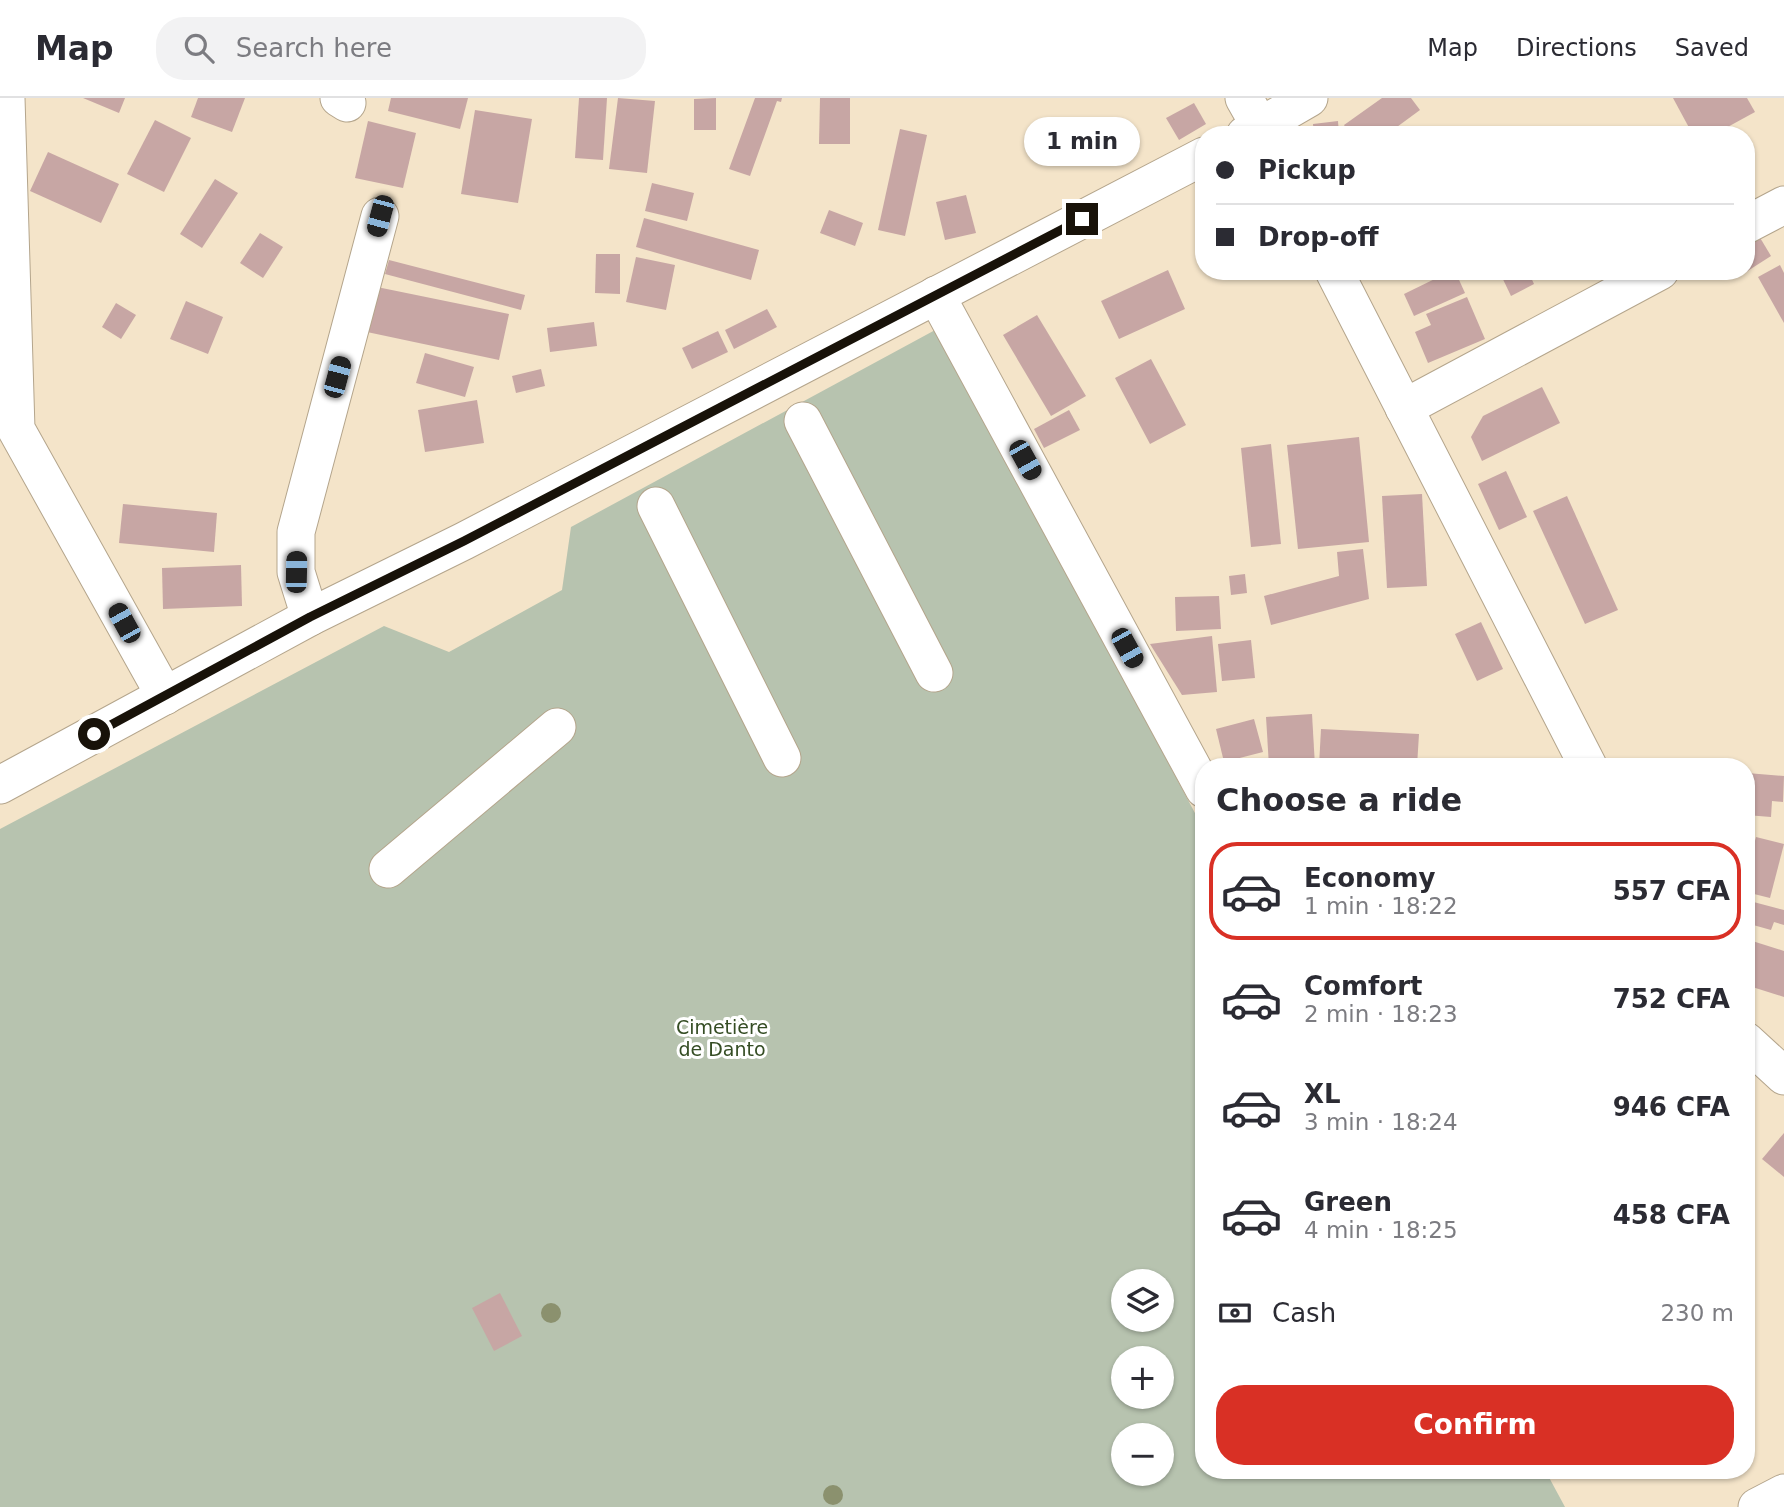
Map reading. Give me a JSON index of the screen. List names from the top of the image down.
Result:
{
  "parks": ["Cimetière de Danto"],
  "page": {
    "header": "Map",
    "search": "Search here",
    "nav": ["Map", "Directions", "Saved"],
    "bubble": "1 min",
    "banner": ["Pickup", "Drop-off"],
    "heading": "Choose a ride",
    "list": [
      {
        "name": "Economy",
        "note": "1 min · 18:22",
        "value": "557 CFA"
      },
      {
        "name": "Comfort",
        "note": "2 min · 18:23",
        "value": "752 CFA"
      },
      {
        "name": "XL",
        "note": "3 min · 18:24",
        "value": "946 CFA"
      },
      {
        "name": "Green",
        "note": "4 min · 18:25",
        "value": "458 CFA"
      }
    ],
    "map_buttons": ["+", "−"],
    "pay": ["Cash", "230 m"],
    "buttons": "Confirm"
  }
}
